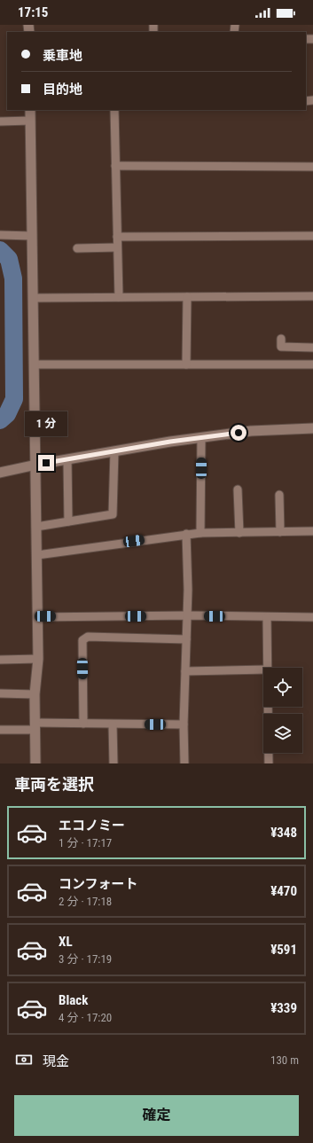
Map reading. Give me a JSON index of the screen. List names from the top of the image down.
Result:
{
  "page": {
    "status": "17:15",
    "banner": ["乗車地", "目的地"],
    "bubble": "1 分",
    "heading": "車両を選択",
    "list": [
      {
        "name": "エコノミー",
        "note": "1 分 · 17:17",
        "value": "¥348"
      },
      {
        "name": "コンフォート",
        "note": "2 分 · 17:18",
        "value": "¥470"
      },
      {
        "name": "XL",
        "note": "3 分 · 17:19",
        "value": "¥591"
      },
      {
        "name": "Black",
        "note": "4 分 · 17:20",
        "value": "¥339"
      }
    ],
    "pay": ["現金", "130 m"],
    "buttons": "確定"
  }
}
